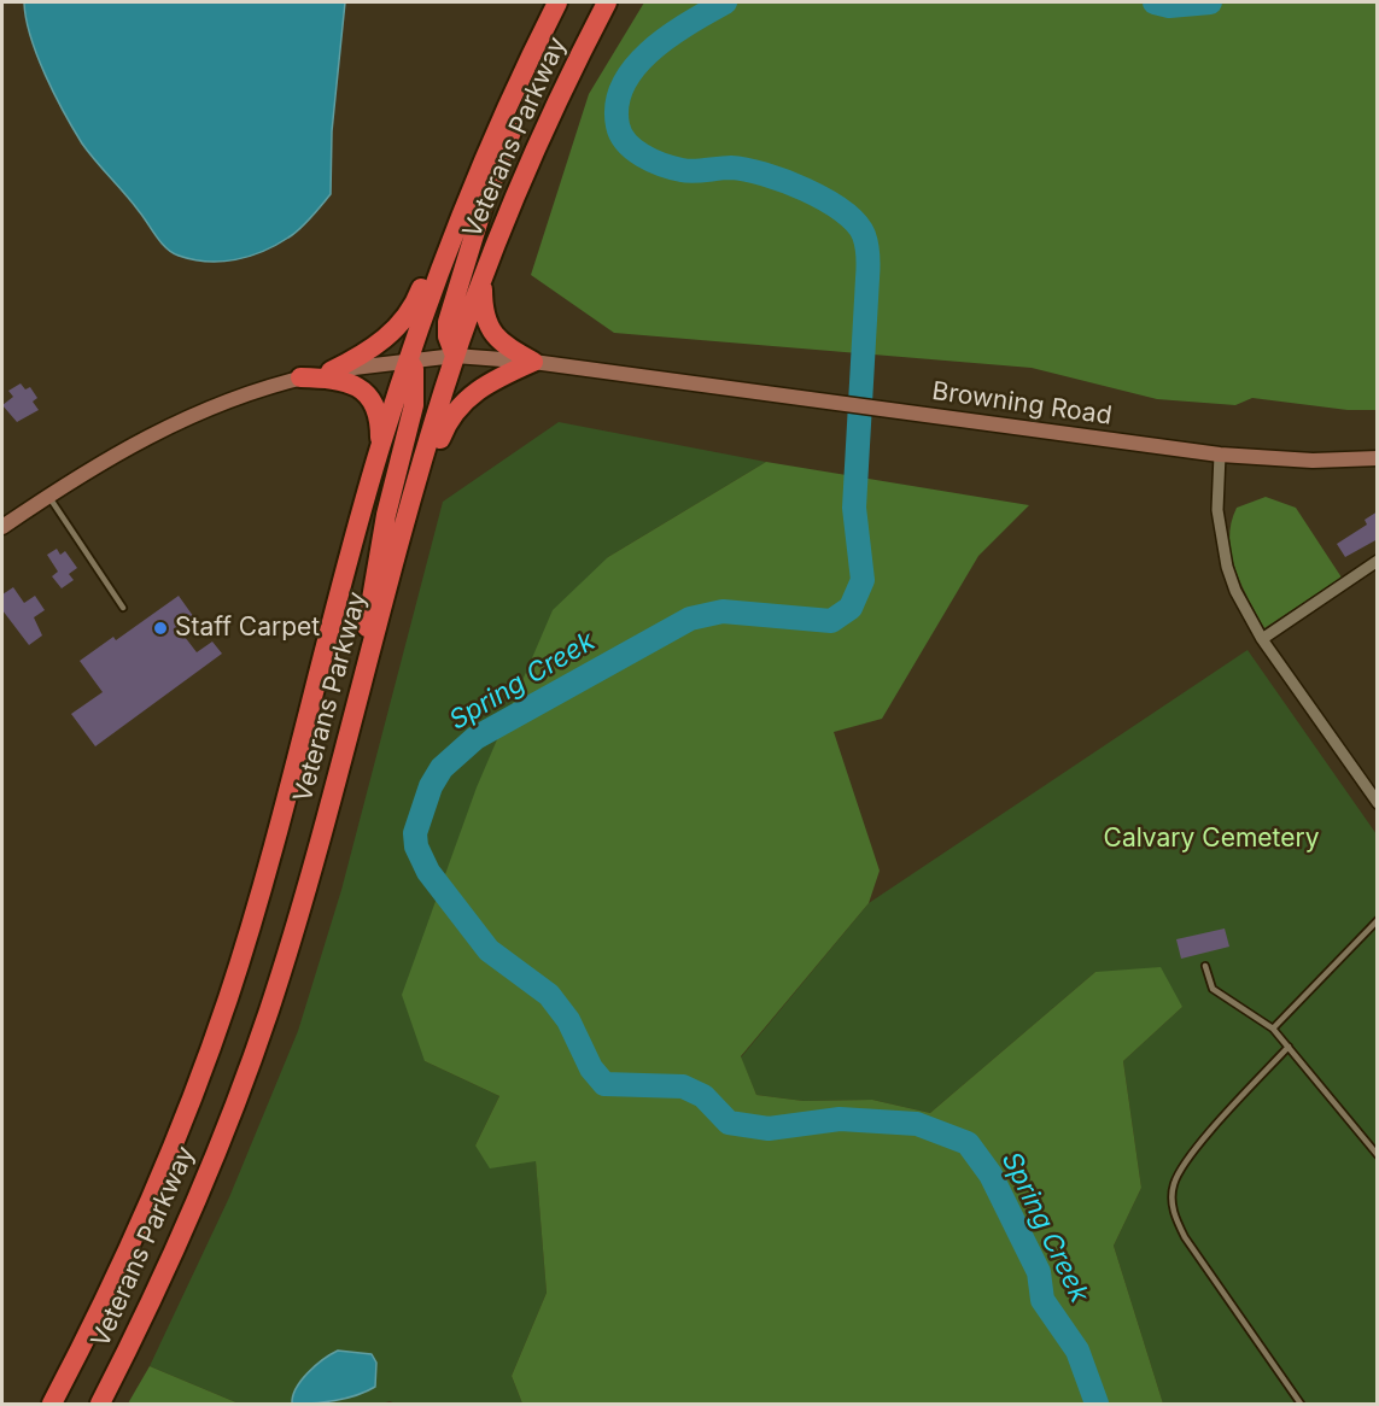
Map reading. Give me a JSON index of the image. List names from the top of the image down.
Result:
{
  "streets": {
    "highway": ["Veterans Parkway"],
    "street": ["Browning Road"]
  },
  "crossings": [
    ["Veterans Parkway", "Browning Road"]
  ],
  "water": ["Spring Creek"],
  "parks": ["Calvary Cemetery"],
  "places": ["Staff Carpet"]
}
